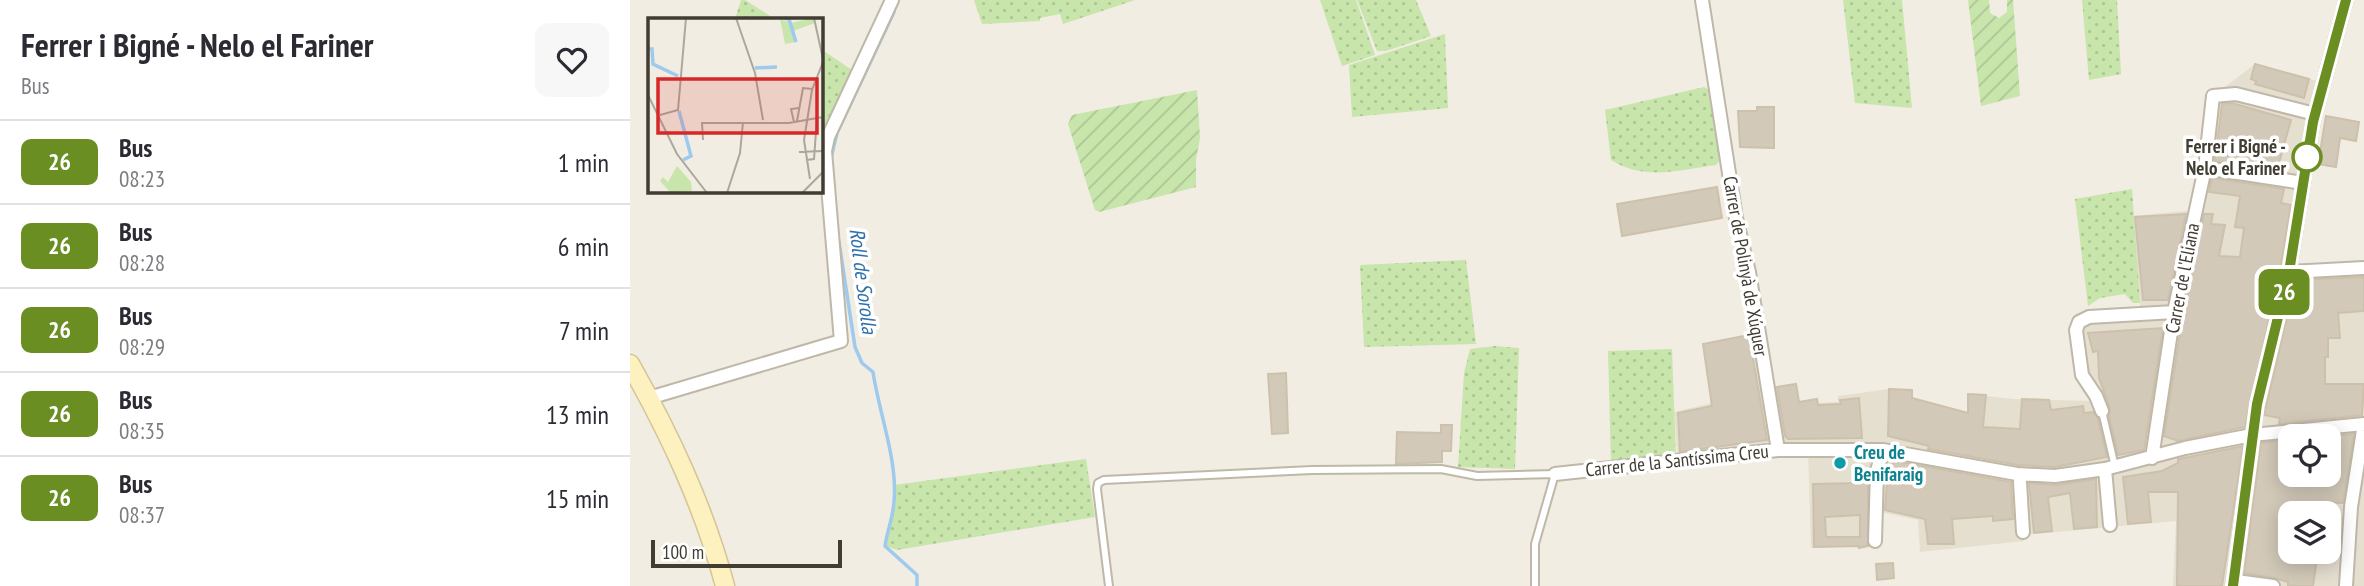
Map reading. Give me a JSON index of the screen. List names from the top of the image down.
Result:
{
  "streets": {
    "street": ["Carrer de Polinyà de Xúquer", "Carrer de l'Eliana", "Carrer de la Santíssima Creu"]
  },
  "crossings": [
    ["Carrer de Polinyà de Xúquer", "Carrer de la Santíssima Creu"],
    ["Carrer de l'Eliana", "Carrer de la Santíssima Creu"]
  ],
  "water": ["Roll de Sorolla"],
  "places": ["Ferrer i Bigné - Nelo el Fariner", "Creu de Benifaraig"],
  "lines": ["bus line 26"],
  "scale_bar": "100 m",
  "page": {
    "heading": ["Ferrer i Bigné - Nelo el Fariner", "Bus"],
    "on_map": "26",
    "list": [
      {
        "mark": "26",
        "name": "Bus",
        "note": "08:23",
        "value": "1 min"
      },
      {
        "mark": "26",
        "name": "Bus",
        "note": "08:28",
        "value": "6 min"
      },
      {
        "mark": "26",
        "name": "Bus",
        "note": "08:29",
        "value": "7 min"
      },
      {
        "mark": "26",
        "name": "Bus",
        "note": "08:35",
        "value": "13 min"
      },
      {
        "mark": "26",
        "name": "Bus",
        "note": "08:37",
        "value": "15 min"
      }
    ],
    "scale": "100 m"
  }
}
